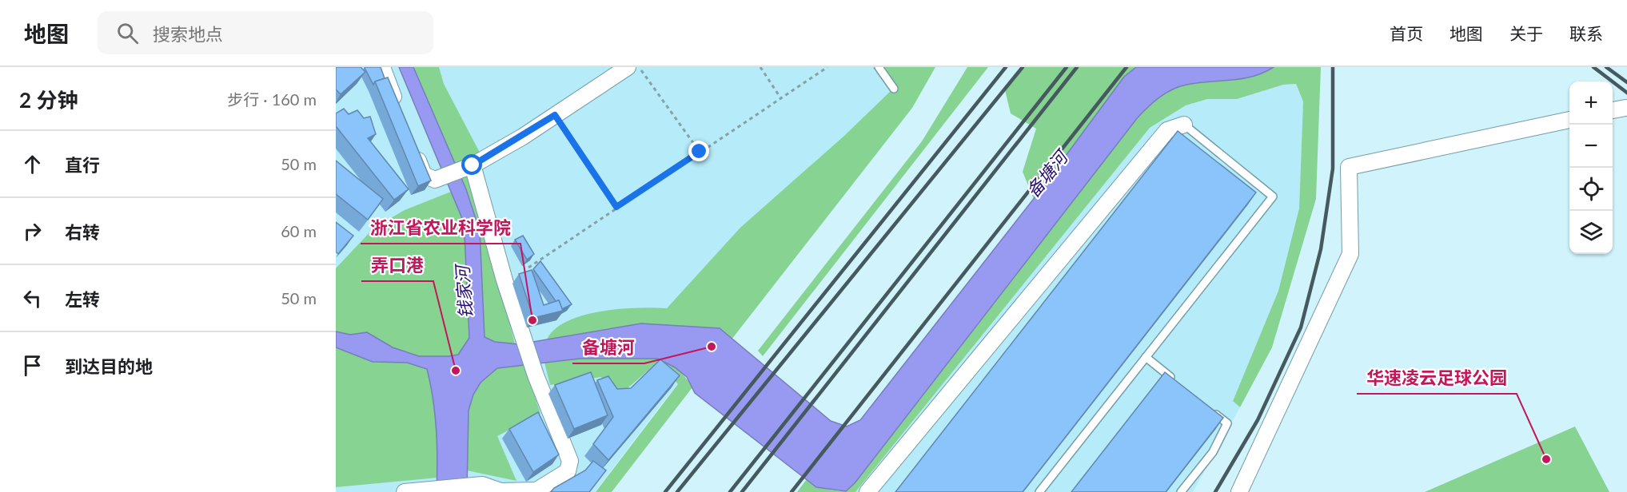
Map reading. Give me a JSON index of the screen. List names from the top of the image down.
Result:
{
  "water": ["备塘河", "钱家河"],
  "places": [
    "浙江省农业科学院",
    "备塘河",
    "弄口港",
    "华速凌云足球公园"
  ],
  "page": {
    "header": "地图",
    "search": "搜索地点",
    "nav": [
      "首页",
      "地图",
      "关于",
      "联系"
    ],
    "heading": ["2 分钟", "步行 · 160 m"],
    "map_buttons": ["+", "−"],
    "list": [
      ["直行", "50 m"],
      ["右转", "60 m"],
      ["左转", "50 m"],
      "到达目的地"
    ]
  }
}
